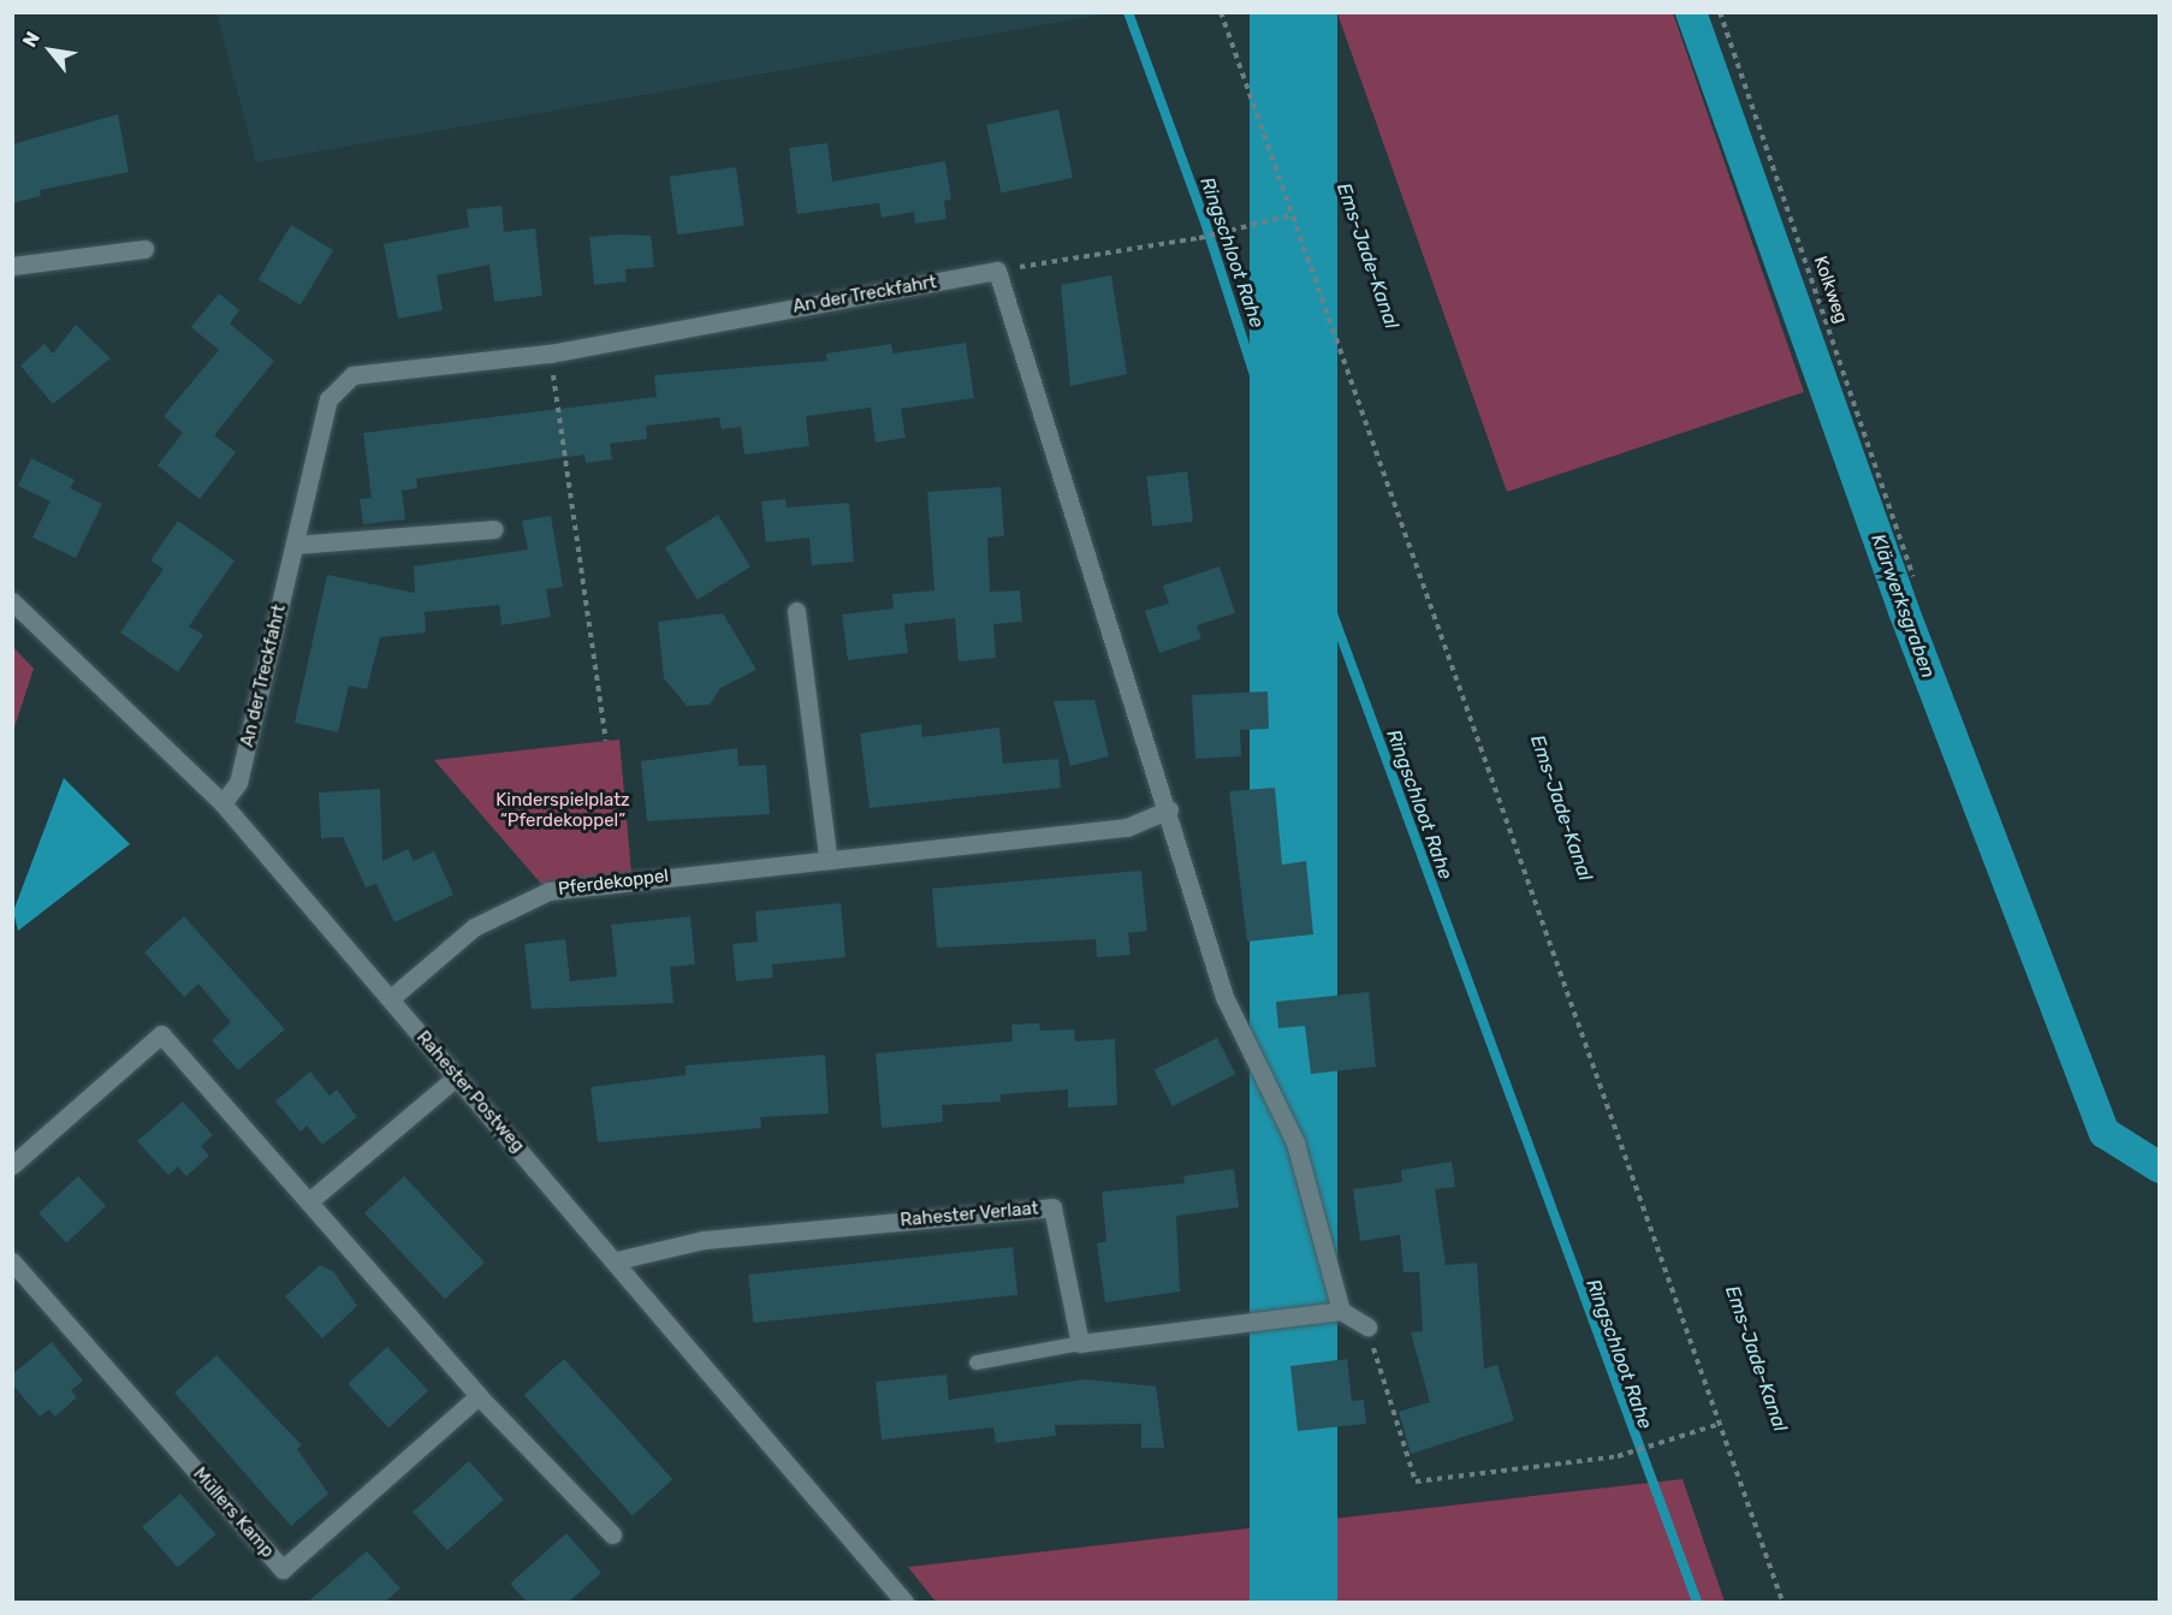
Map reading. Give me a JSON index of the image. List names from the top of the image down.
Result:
{
  "streets": {
    "street": [
      "An der Treckfahrt",
      "Pferdekoppel",
      "Rahester Postweg",
      "Rahester Verlaat",
      "Müllers Kamp"
    ],
    "path": ["Kolkweg"]
  },
  "crossings": [
    ["An der Treckfahrt", "Rahester Postweg"],
    ["Pferdekoppel", "Rahester Postweg"],
    ["Rahester Postweg", "Rahester Verlaat"]
  ],
  "water": ["Ringschloot Rahe", "Ems-Jade-Kanal", "Klärwerksgraben"],
  "parks": ["Kinderspielplatz “Pferdekoppel”"],
  "north": "top left"
}
